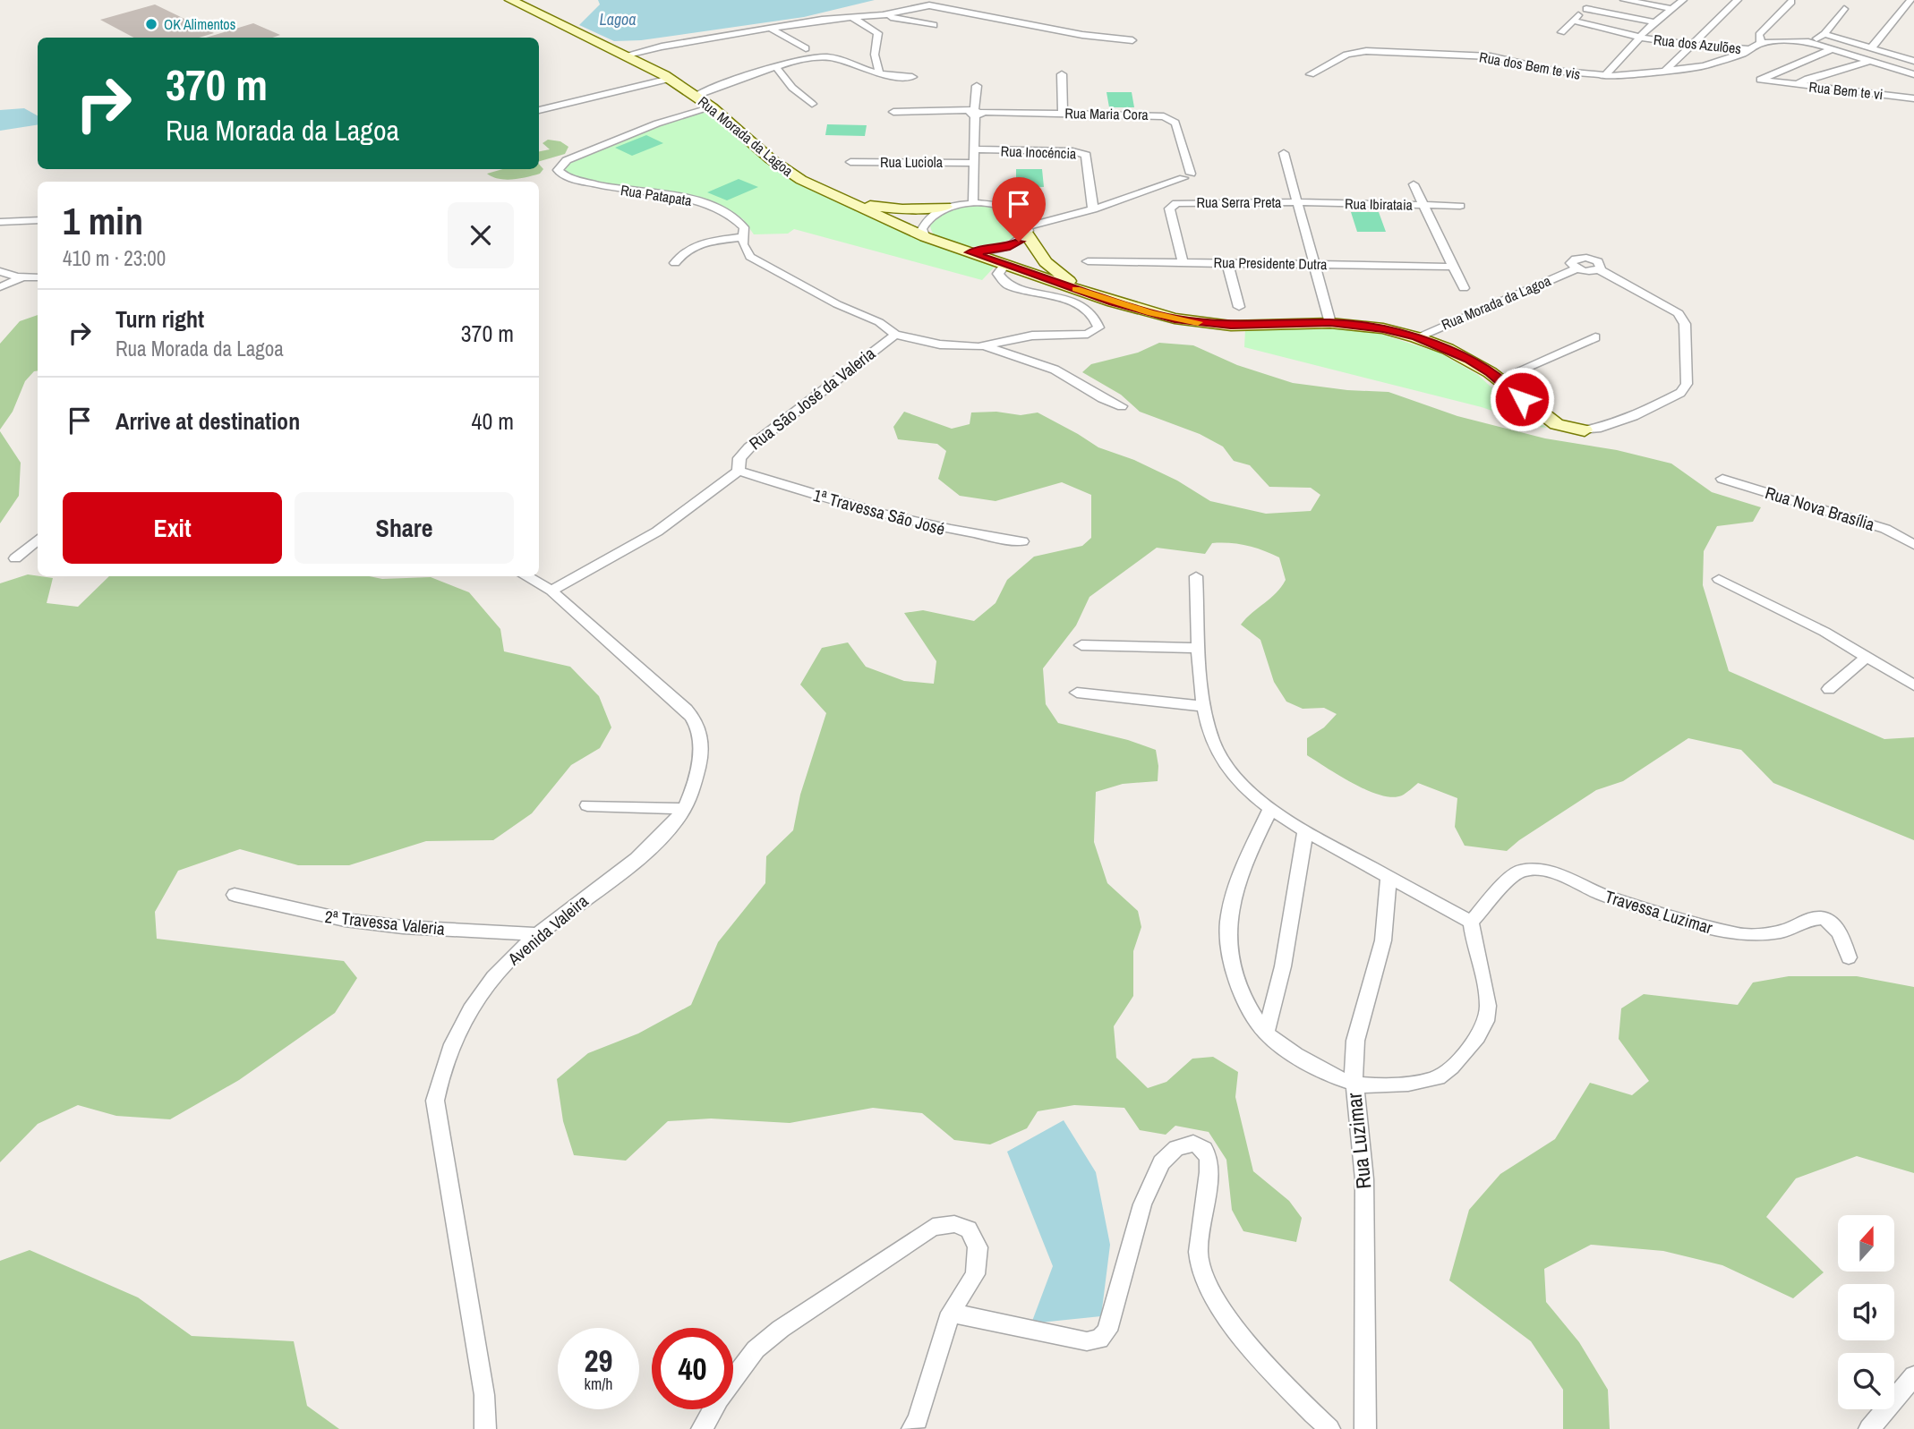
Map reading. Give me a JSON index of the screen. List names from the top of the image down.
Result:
{
  "streets": {
    "street": [
      "Rua dos Azulões",
      "Rua dos Bem te vis",
      "Rua Bem te vi",
      "Rua Maria Cora",
      "Rua Morada da Lagoa",
      "Rua Inocéncia",
      "Rua Luciola",
      "Rua Patapata",
      "Rua Serra Preta",
      "Rua Ibirataia",
      "Rua Presidente Dutra",
      "Rua São José da Valeria",
      "Rua Nova Brasília",
      "1ª Travessa São José",
      "Travessa Luzimar",
      "2ª Travessa Valeria",
      "Avenida Valeira",
      "Rua Luzimar"
    ]
  },
  "crossings": [
    ["Rua dos Azulões", "Rua dos Bem te vis"],
    ["Rua Maria Cora", "Rua Morada da Lagoa"],
    ["Rua Maria Cora", "Rua Inocéncia"],
    ["Rua Morada da Lagoa", "Rua Patapata"],
    ["Rua Patapata", "Rua São José da Valeria"],
    ["Rua Serra Preta", "Rua Ibirataia"],
    ["Rua Serra Preta", "Rua Presidente Dutra"],
    ["Rua São José da Valeria", "1ª Travessa São José"],
    ["Rua São José da Valeria", "Avenida Valeira"],
    ["2ª Travessa Valeria", "Avenida Valeira"]
  ],
  "water": ["Lagoa"],
  "places": ["OK Alimentos"],
  "north": "top",
  "page": {
    "turn": ["370 m", "Rua Morada da Lagoa"],
    "heading": ["1 min", "410 m · 23:00"],
    "list": [
      {
        "name": "Turn right",
        "note": "Rua Morada da Lagoa",
        "value": "370 m"
      },
      {
        "name": "Arrive at destination",
        "value": "40 m"
      }
    ],
    "buttons": ["Exit", "Share"],
    "speed": "29 km/h",
    "limit": "40"
  }
}
